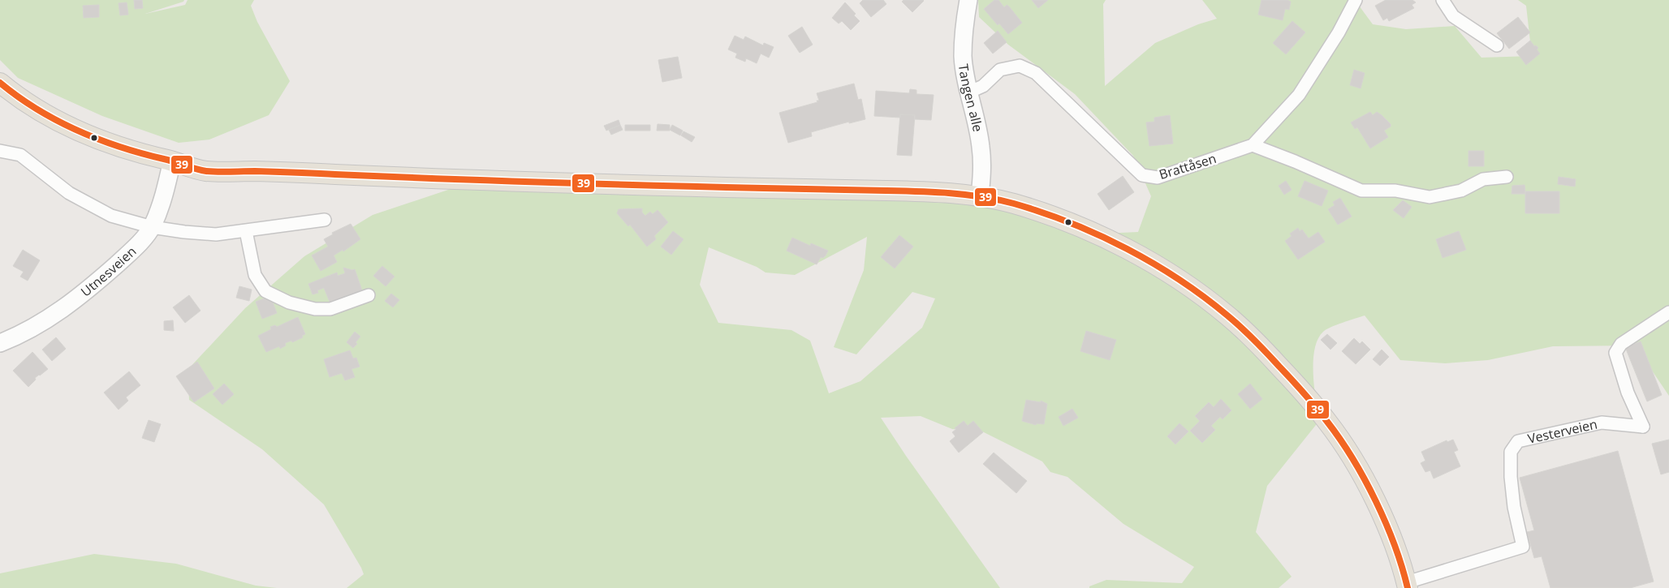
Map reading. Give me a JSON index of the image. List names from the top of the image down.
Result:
{
  "streets": {
    "main road": ["Tangen alle", "Utnesveien", "Vesterveien"],
    "street": ["Brattåsen"]
  },
  "crossings": [
    ["Tangen alle", "Brattåsen"],
    ["Tangen alle", "Vesterveien"],
    ["Utnesveien", "Vesterveien"]
  ],
  "lines": ["transit line 39"]
}
